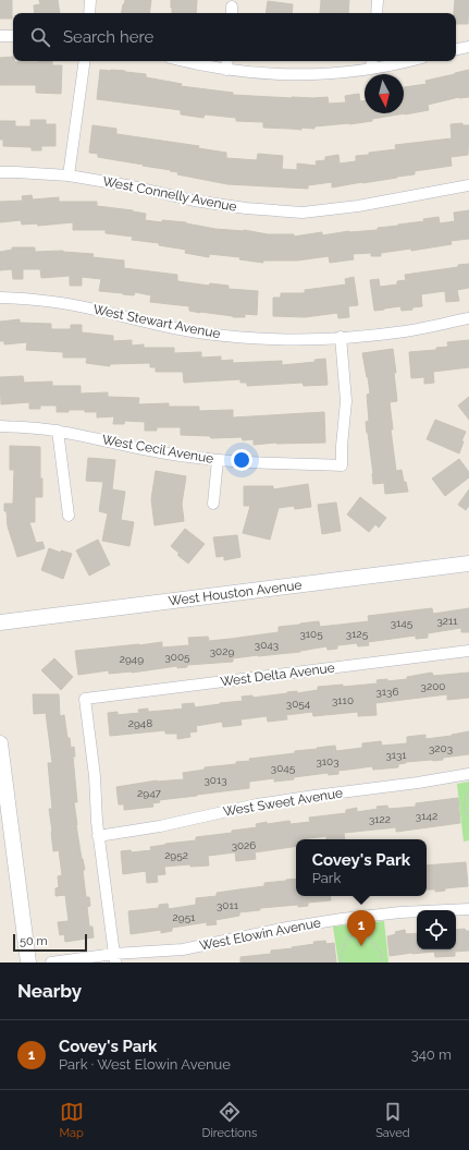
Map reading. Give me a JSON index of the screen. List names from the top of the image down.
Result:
{
  "streets": {
    "main road": ["West Houston Avenue"],
    "street": [
      "West Connelly Avenue",
      "West Stewart Avenue",
      "West Cecil Avenue",
      "West Delta Avenue",
      "West Sweet Avenue",
      "West Elowin Avenue"
    ]
  },
  "crossings": [
    ["West Stewart Avenue", "West Cecil Avenue"],
    ["West Delta Avenue", "West Sweet Avenue"]
  ],
  "house_numbers": [
    "3211",
    "3145",
    "3105",
    "3125",
    "3043",
    "3029",
    "3005",
    "2949",
    "3200",
    "3136",
    "3110",
    "3054",
    "2948",
    "3203",
    "3131",
    "3103",
    "3045",
    "3013",
    "2947",
    "3142",
    "3122",
    "3026",
    "2952",
    "3011",
    "2951"
  ],
  "scale_bar": "50 m",
  "north": "bottom",
  "page": {
    "search": "Search here",
    "popup": ["Covey's Park", "Park"],
    "pins": "1",
    "scale": "50 m",
    "heading": "Nearby",
    "list": [
      {
        "mark": "1",
        "name": "Covey's Park",
        "note": "Park · West Elowin Avenue",
        "value": "340 m"
      }
    ],
    "nav": ["Map", "Directions", "Saved"]
  }
}
